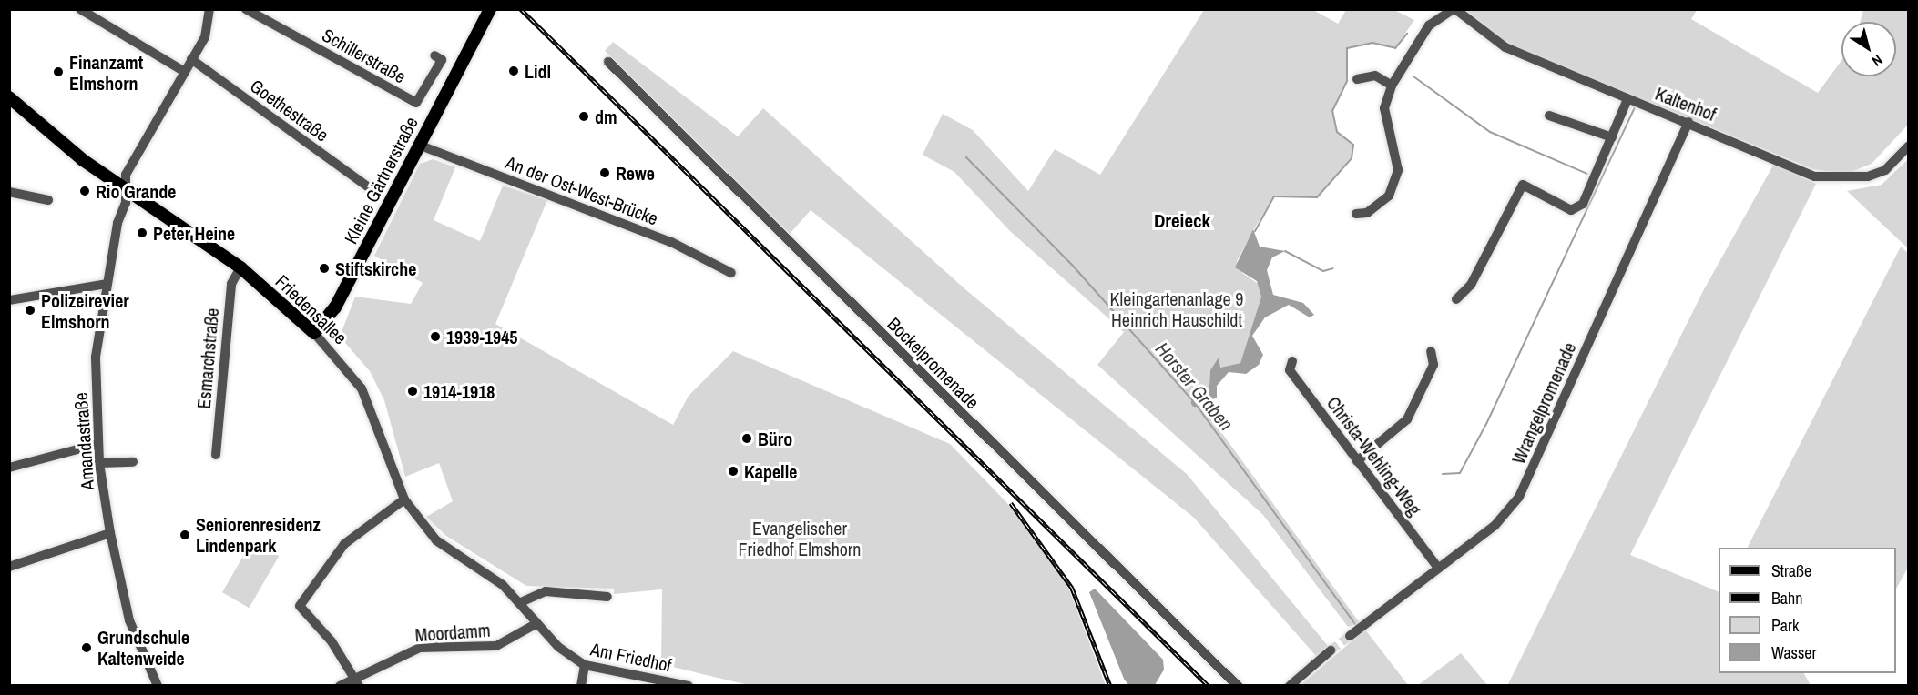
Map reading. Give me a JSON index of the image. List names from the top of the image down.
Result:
{
  "streets": {
    "main road": ["Kleine Gärtnerstraße", "Friedensallee"],
    "street": [
      "Schillerstraße",
      "Kaltenhof",
      "Goethestraße",
      "An der Ost-West-Brücke",
      "Esmarchstraße",
      "Bockelpromenade",
      "Wrangelpromenade",
      "Amandastraße",
      "Christa-Wehling-Weg",
      "Moordamm",
      "Am Friedhof"
    ]
  },
  "crossings": [
    ["Kaltenhof", "Wrangelpromenade"],
    ["Goethestraße", "Amandastraße"],
    ["Kleine Gärtnerstraße", "An der Ost-West-Brücke"],
    ["Kleine Gärtnerstraße", "Friedensallee"],
    ["Friedensallee", "Esmarchstraße"],
    ["Friedensallee", "Amandastraße"],
    ["Friedensallee", "Moordamm"],
    ["Friedensallee", "Am Friedhof"],
    ["Wrangelpromenade", "Christa-Wehling-Weg"]
  ],
  "districts": ["Dreieck"],
  "water": ["Horster Graben"],
  "parks": ["Kleingartenanlage 9 Heinrich Hauschildt", "Evangelischer Friedhof Elmshorn"],
  "places": [
    "Lidl",
    "Finanzamt Elmshorn",
    "dm",
    "Rewe",
    "Rio Grande",
    "Peter Heine",
    "Stiftskirche",
    "Polizeirevier Elmshorn",
    "1939-1945",
    "1914-1918",
    "Büro",
    "Kapelle",
    "Seniorenresidenz Lindenpark",
    "Grundschule Kaltenweide"
  ],
  "legend": [
    "Straße",
    "Bahn",
    "Park",
    "Wasser"
  ],
  "north": "bottom right"
}
